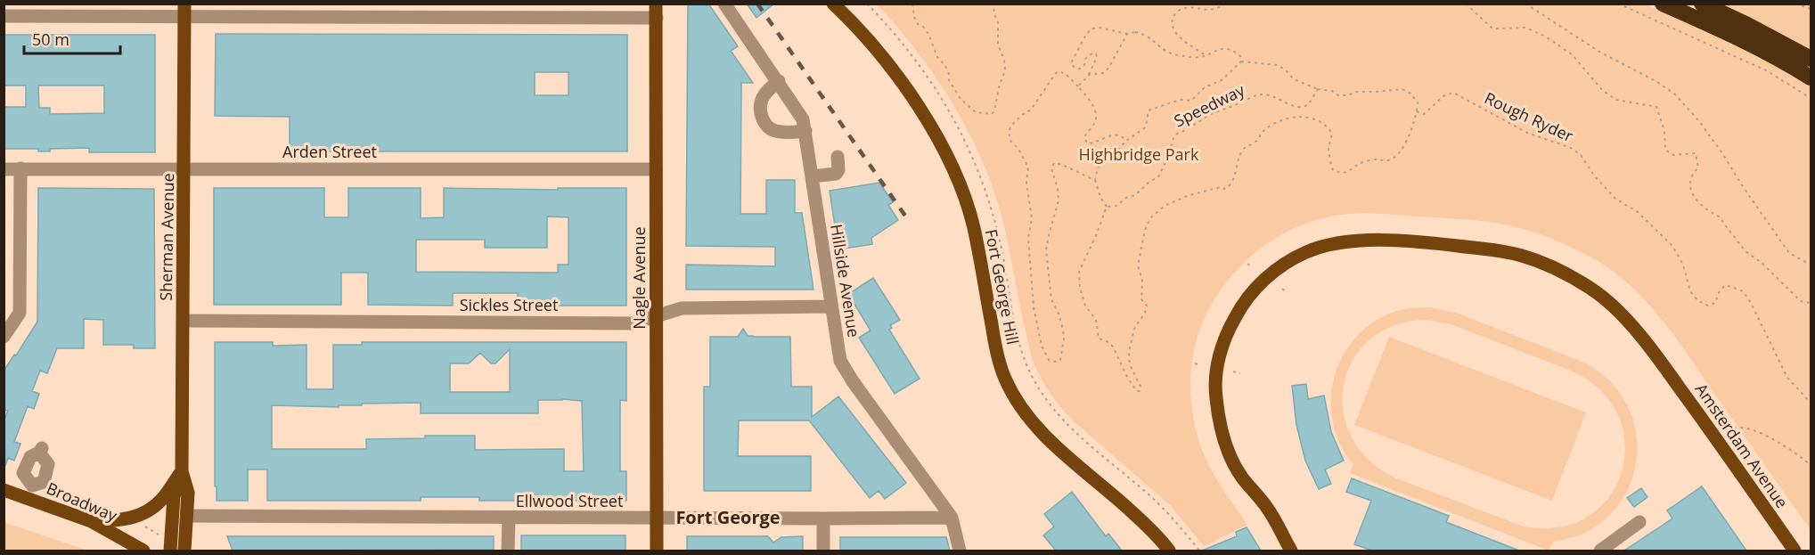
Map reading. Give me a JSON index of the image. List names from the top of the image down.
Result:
{
  "streets": {
    "main road": [
      "Sherman Avenue",
      "Nagle Avenue",
      "Fort George Hill",
      "Amsterdam Avenue",
      "Broadway"
    ],
    "street": [
      "Arden Street",
      "Hillside Avenue",
      "Sickles Street",
      "Ellwood Street"
    ],
    "path": ["Speedway", "Rough Ryder"]
  },
  "crossings": [
    ["Arden Street", "Sherman Avenue"],
    ["Arden Street", "Nagle Avenue"],
    ["Sherman Avenue", "Sickles Street"],
    ["Sherman Avenue", "Ellwood Street"],
    ["Nagle Avenue", "Sickles Street"],
    ["Nagle Avenue", "Ellwood Street"],
    ["Hillside Avenue", "Sickles Street"],
    ["Hillside Avenue", "Ellwood Street"]
  ],
  "districts": ["Fort George"],
  "parks": ["Highbridge Park"],
  "scale_bar": "50 m"
}
